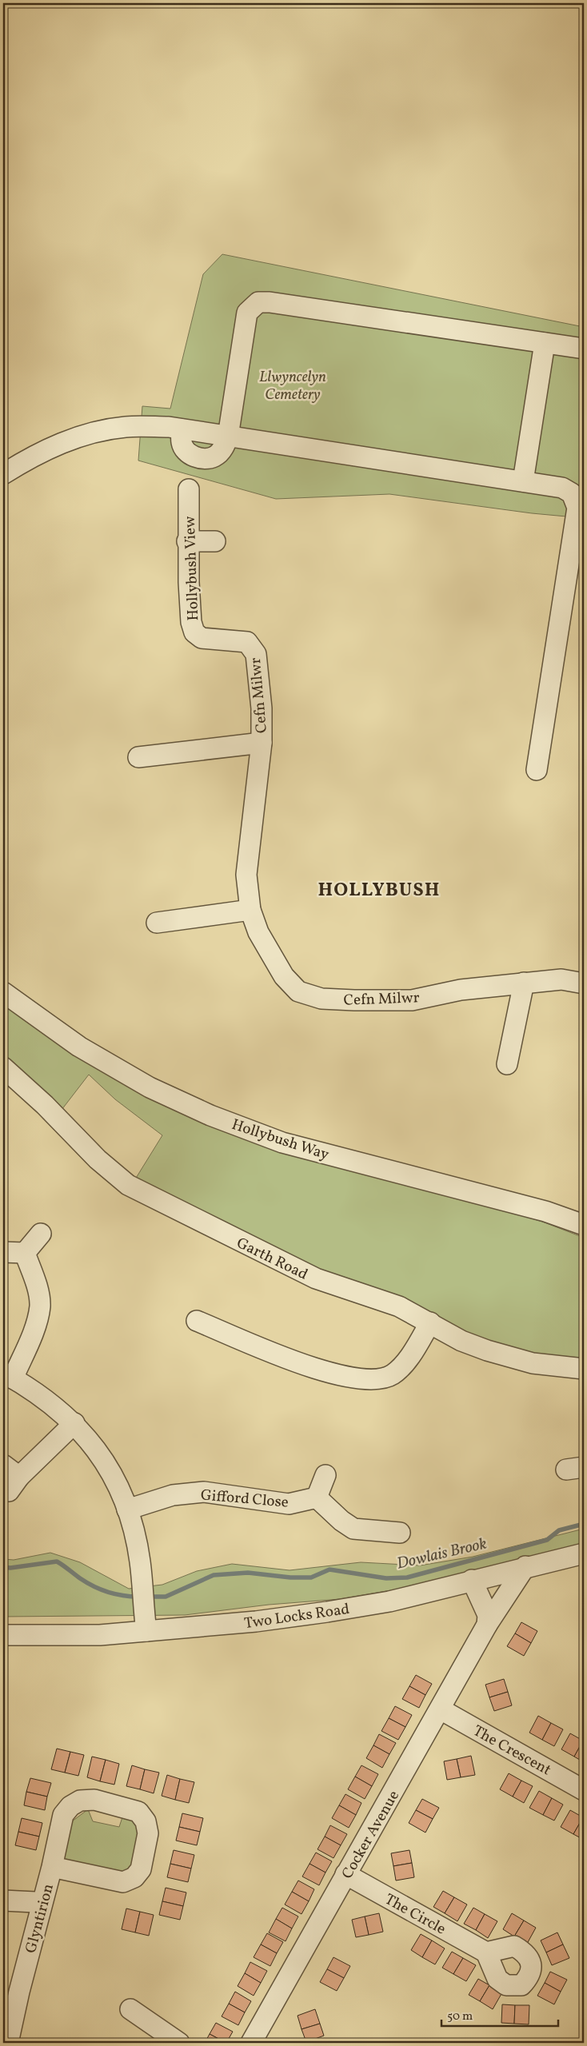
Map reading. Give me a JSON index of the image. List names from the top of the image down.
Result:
{
  "streets": {
    "street": [
      "Hollybush View",
      "Cefn Milwr",
      "Hollybush Way",
      "Garth Road",
      "Gifford Close",
      "Two Locks Road",
      "The Crescent",
      "Cocker Avenue",
      "The Circle",
      "Glyntirion"
    ]
  },
  "crossings": [
    ["Hollybush View", "Cefn Milwr"],
    ["Two Locks Road", "Cocker Avenue"],
    ["The Crescent", "Cocker Avenue"],
    ["Cocker Avenue", "The Circle"]
  ],
  "districts": ["HOLLYBUSH"],
  "water": ["Dowlais Brook"],
  "parks": ["Llwyncelyn Cemetery"],
  "scale_bar": "50 m"
}
